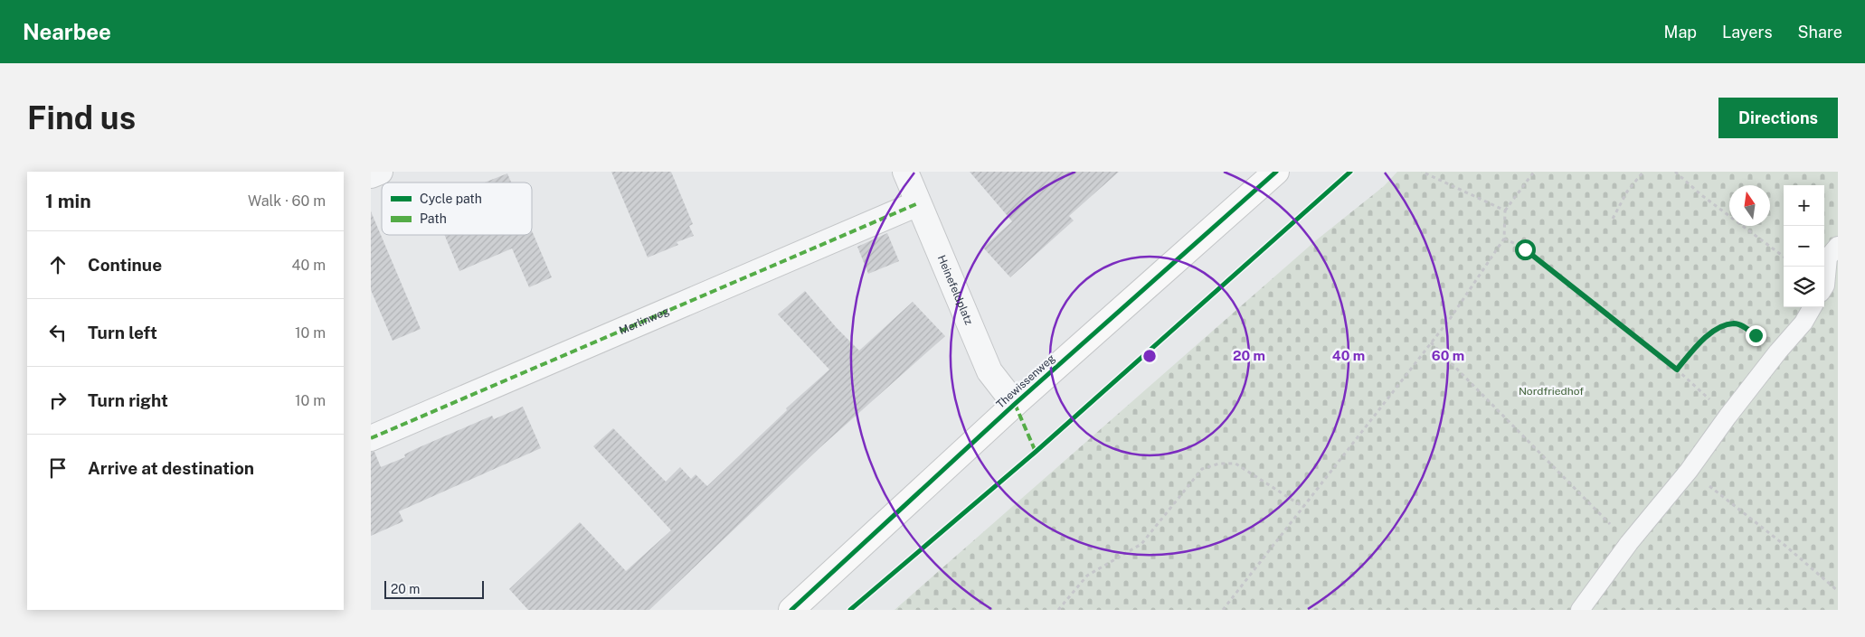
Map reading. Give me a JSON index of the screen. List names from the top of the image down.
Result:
{
  "streets": {
    "street": ["Heinefeldplatz", "Merlinweg", "Thewissenweg"]
  },
  "crossings": [
    ["Heinefeldplatz", "Merlinweg"],
    ["Heinefeldplatz", "Thewissenweg"]
  ],
  "parks": ["Nordfriedhof"],
  "legend": ["Cycle path", "Path"],
  "scale_bar": "20 m",
  "north": "top",
  "page": {
    "header": "Nearbee",
    "nav": ["Map", "Layers", "Share"],
    "buttons": "Directions",
    "title": "Find us",
    "heading": ["1 min", "Walk · 60 m"],
    "map_buttons": ["+", "−"],
    "list": [
      ["Continue", "40 m"],
      ["Turn left", "10 m"],
      ["Turn right", "10 m"],
      "Arrive at destination"
    ],
    "scale": "20 m"
  },
  "rings": ["20 m", "40 m", "60 m"]
}
